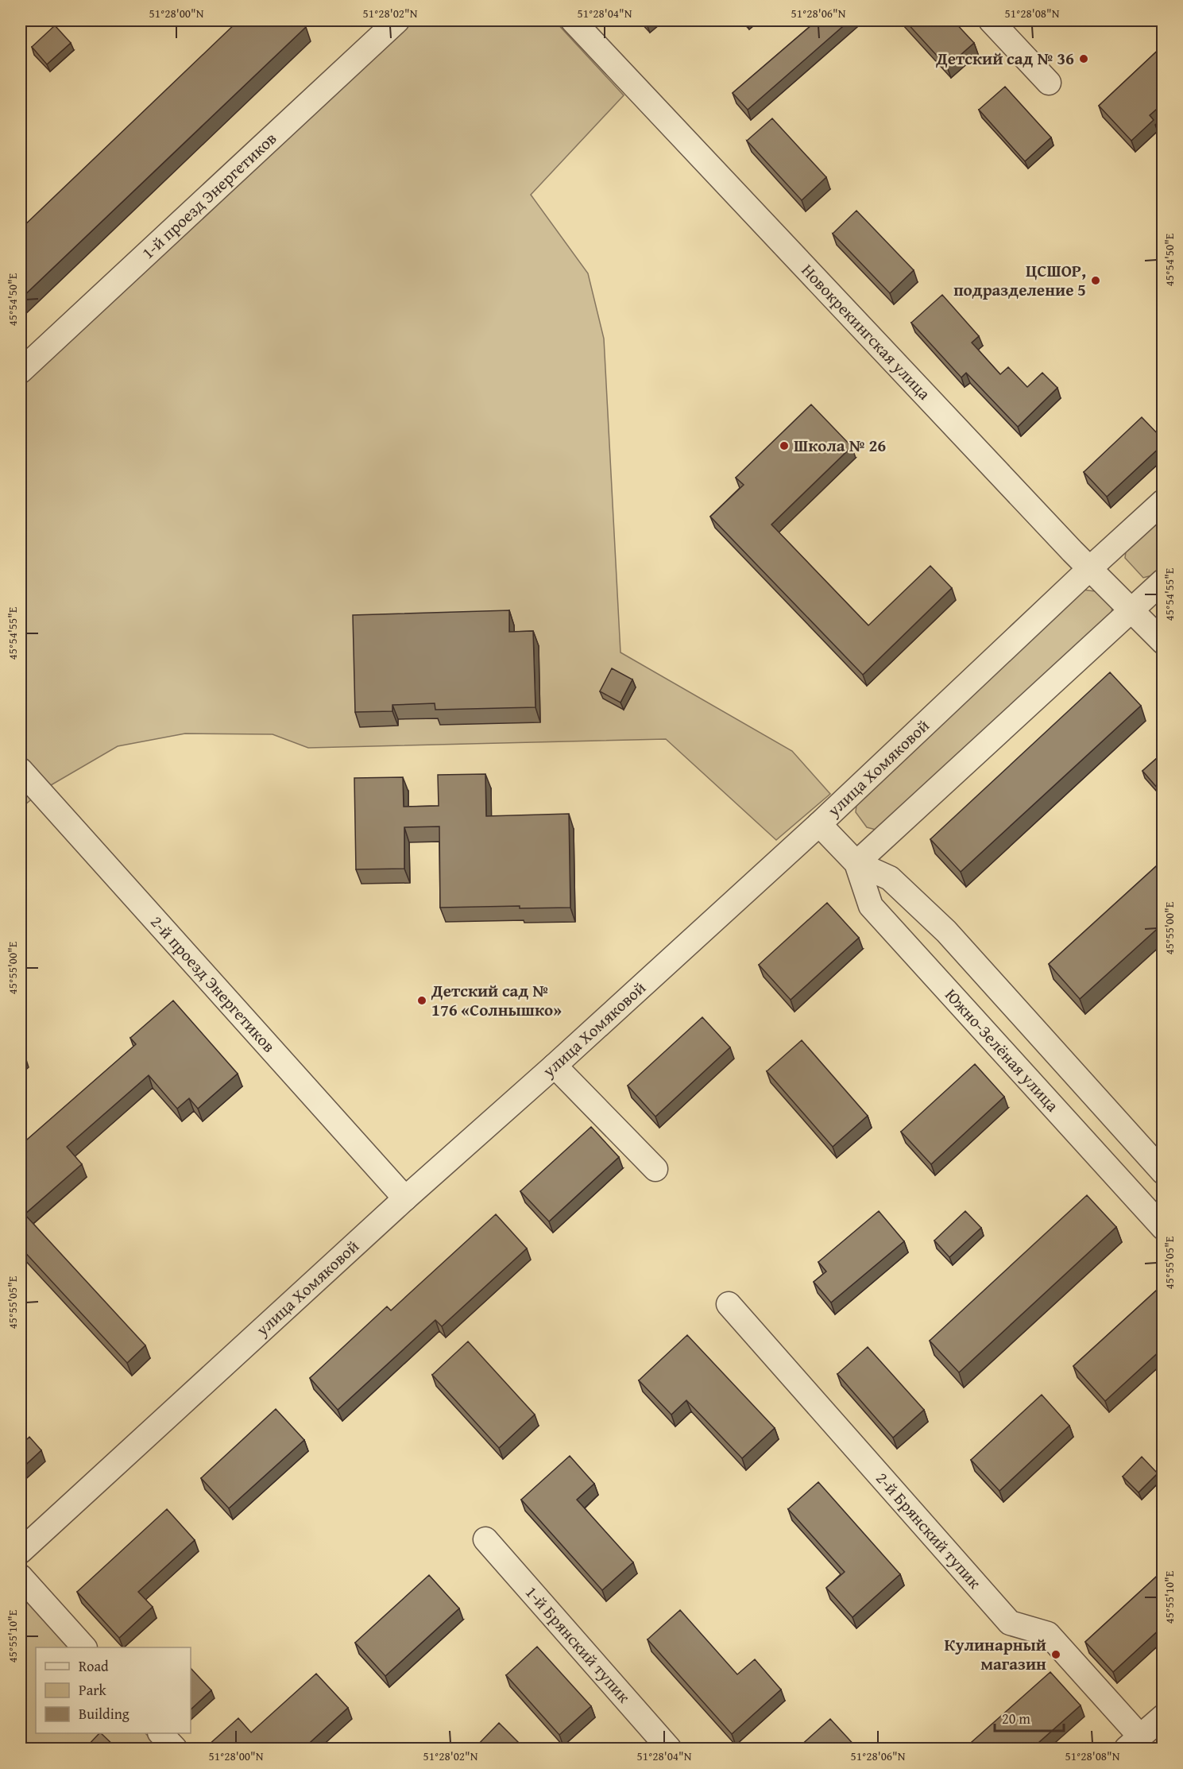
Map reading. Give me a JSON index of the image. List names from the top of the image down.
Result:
{
  "streets": {
    "street": [
      "1-й проезд Энергетиков",
      "Новокрекингская улица",
      "улица Хомяковой",
      "2-й проезд Энергетиков",
      "Южно-Зелёная улица",
      "2-й Брянский тупик",
      "1-й Брянский тупик"
    ]
  },
  "crossings": [
    ["Новокрекингская улица", "улица Хомяковой"],
    ["улица Хомяковой", "2-й проезд Энергетиков"],
    ["улица Хомяковой", "Южно-Зелёная улица"]
  ],
  "places": [
    "Детский сад № 36",
    "ЦСШОР, подразделение 5",
    "Школа № 26",
    "Детский сад № 176 «Солнышко»",
    "Кулинарный магазин"
  ],
  "legend": ["Road", "Park", "Building"],
  "scale_bar": "20 m",
  "coordinates": [
    "51°28'00\"N",
    "51°28'02\"N",
    "51°28'04\"N",
    "51°28'06\"N",
    "51°28'08\"N",
    "45°54'50\"E",
    "45°54'55\"E",
    "45°55'00\"E",
    "45°55'05\"E",
    "45°55'10\"E"
  ]
}
